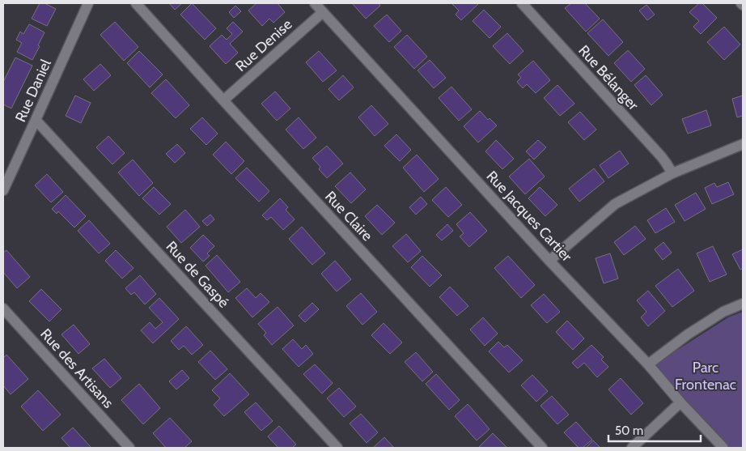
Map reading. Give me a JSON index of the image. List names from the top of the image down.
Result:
{
  "streets": {
    "street": [
      "Rue Denise",
      "Rue Bélanger",
      "Rue Daniel",
      "Rue Claire",
      "Rue Jacques Cartier",
      "Rue de Gaspé",
      "Rue des Artisans"
    ]
  },
  "crossings": [
    ["Rue Denise", "Rue Claire"],
    ["Rue Denise", "Rue Jacques Cartier"],
    ["Rue Daniel", "Rue de Gaspé"]
  ],
  "parks": ["Parc Frontenac"],
  "scale_bar": "50 m"
}
